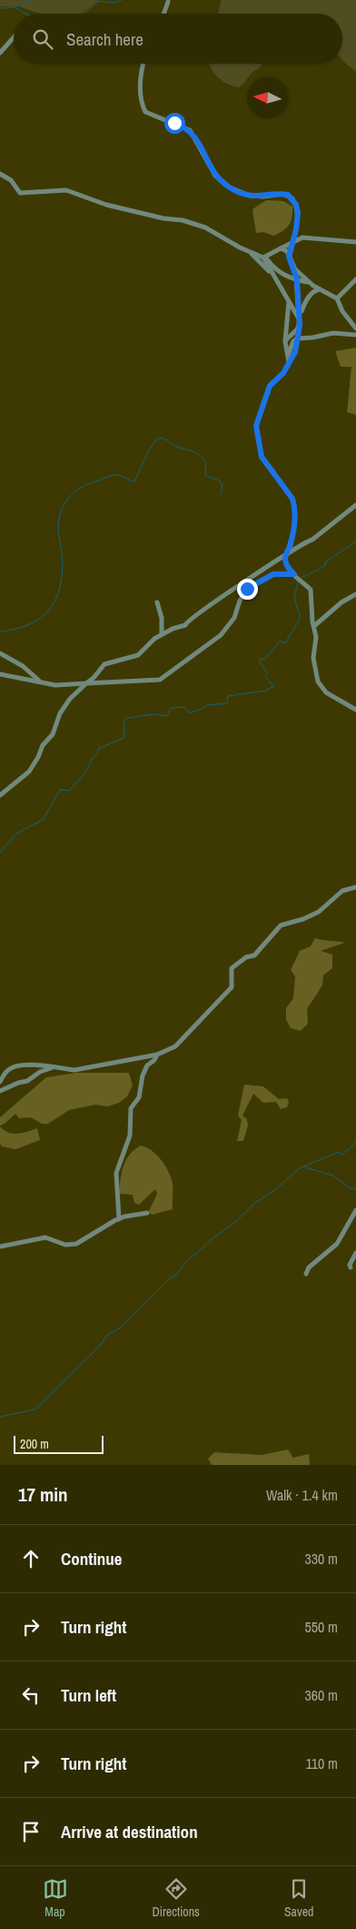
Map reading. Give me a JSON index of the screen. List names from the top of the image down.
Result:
{
  "scale_bar": "200 m",
  "north": "left",
  "page": {
    "search": "Search here",
    "scale": "200 m",
    "heading": ["17 min", "Walk · 1.4 km"],
    "list": [
      ["Continue", "330 m"],
      ["Turn right", "550 m"],
      ["Turn left", "360 m"],
      ["Turn right", "110 m"],
      "Arrive at destination"
    ],
    "nav": ["Map", "Directions", "Saved"]
  }
}
